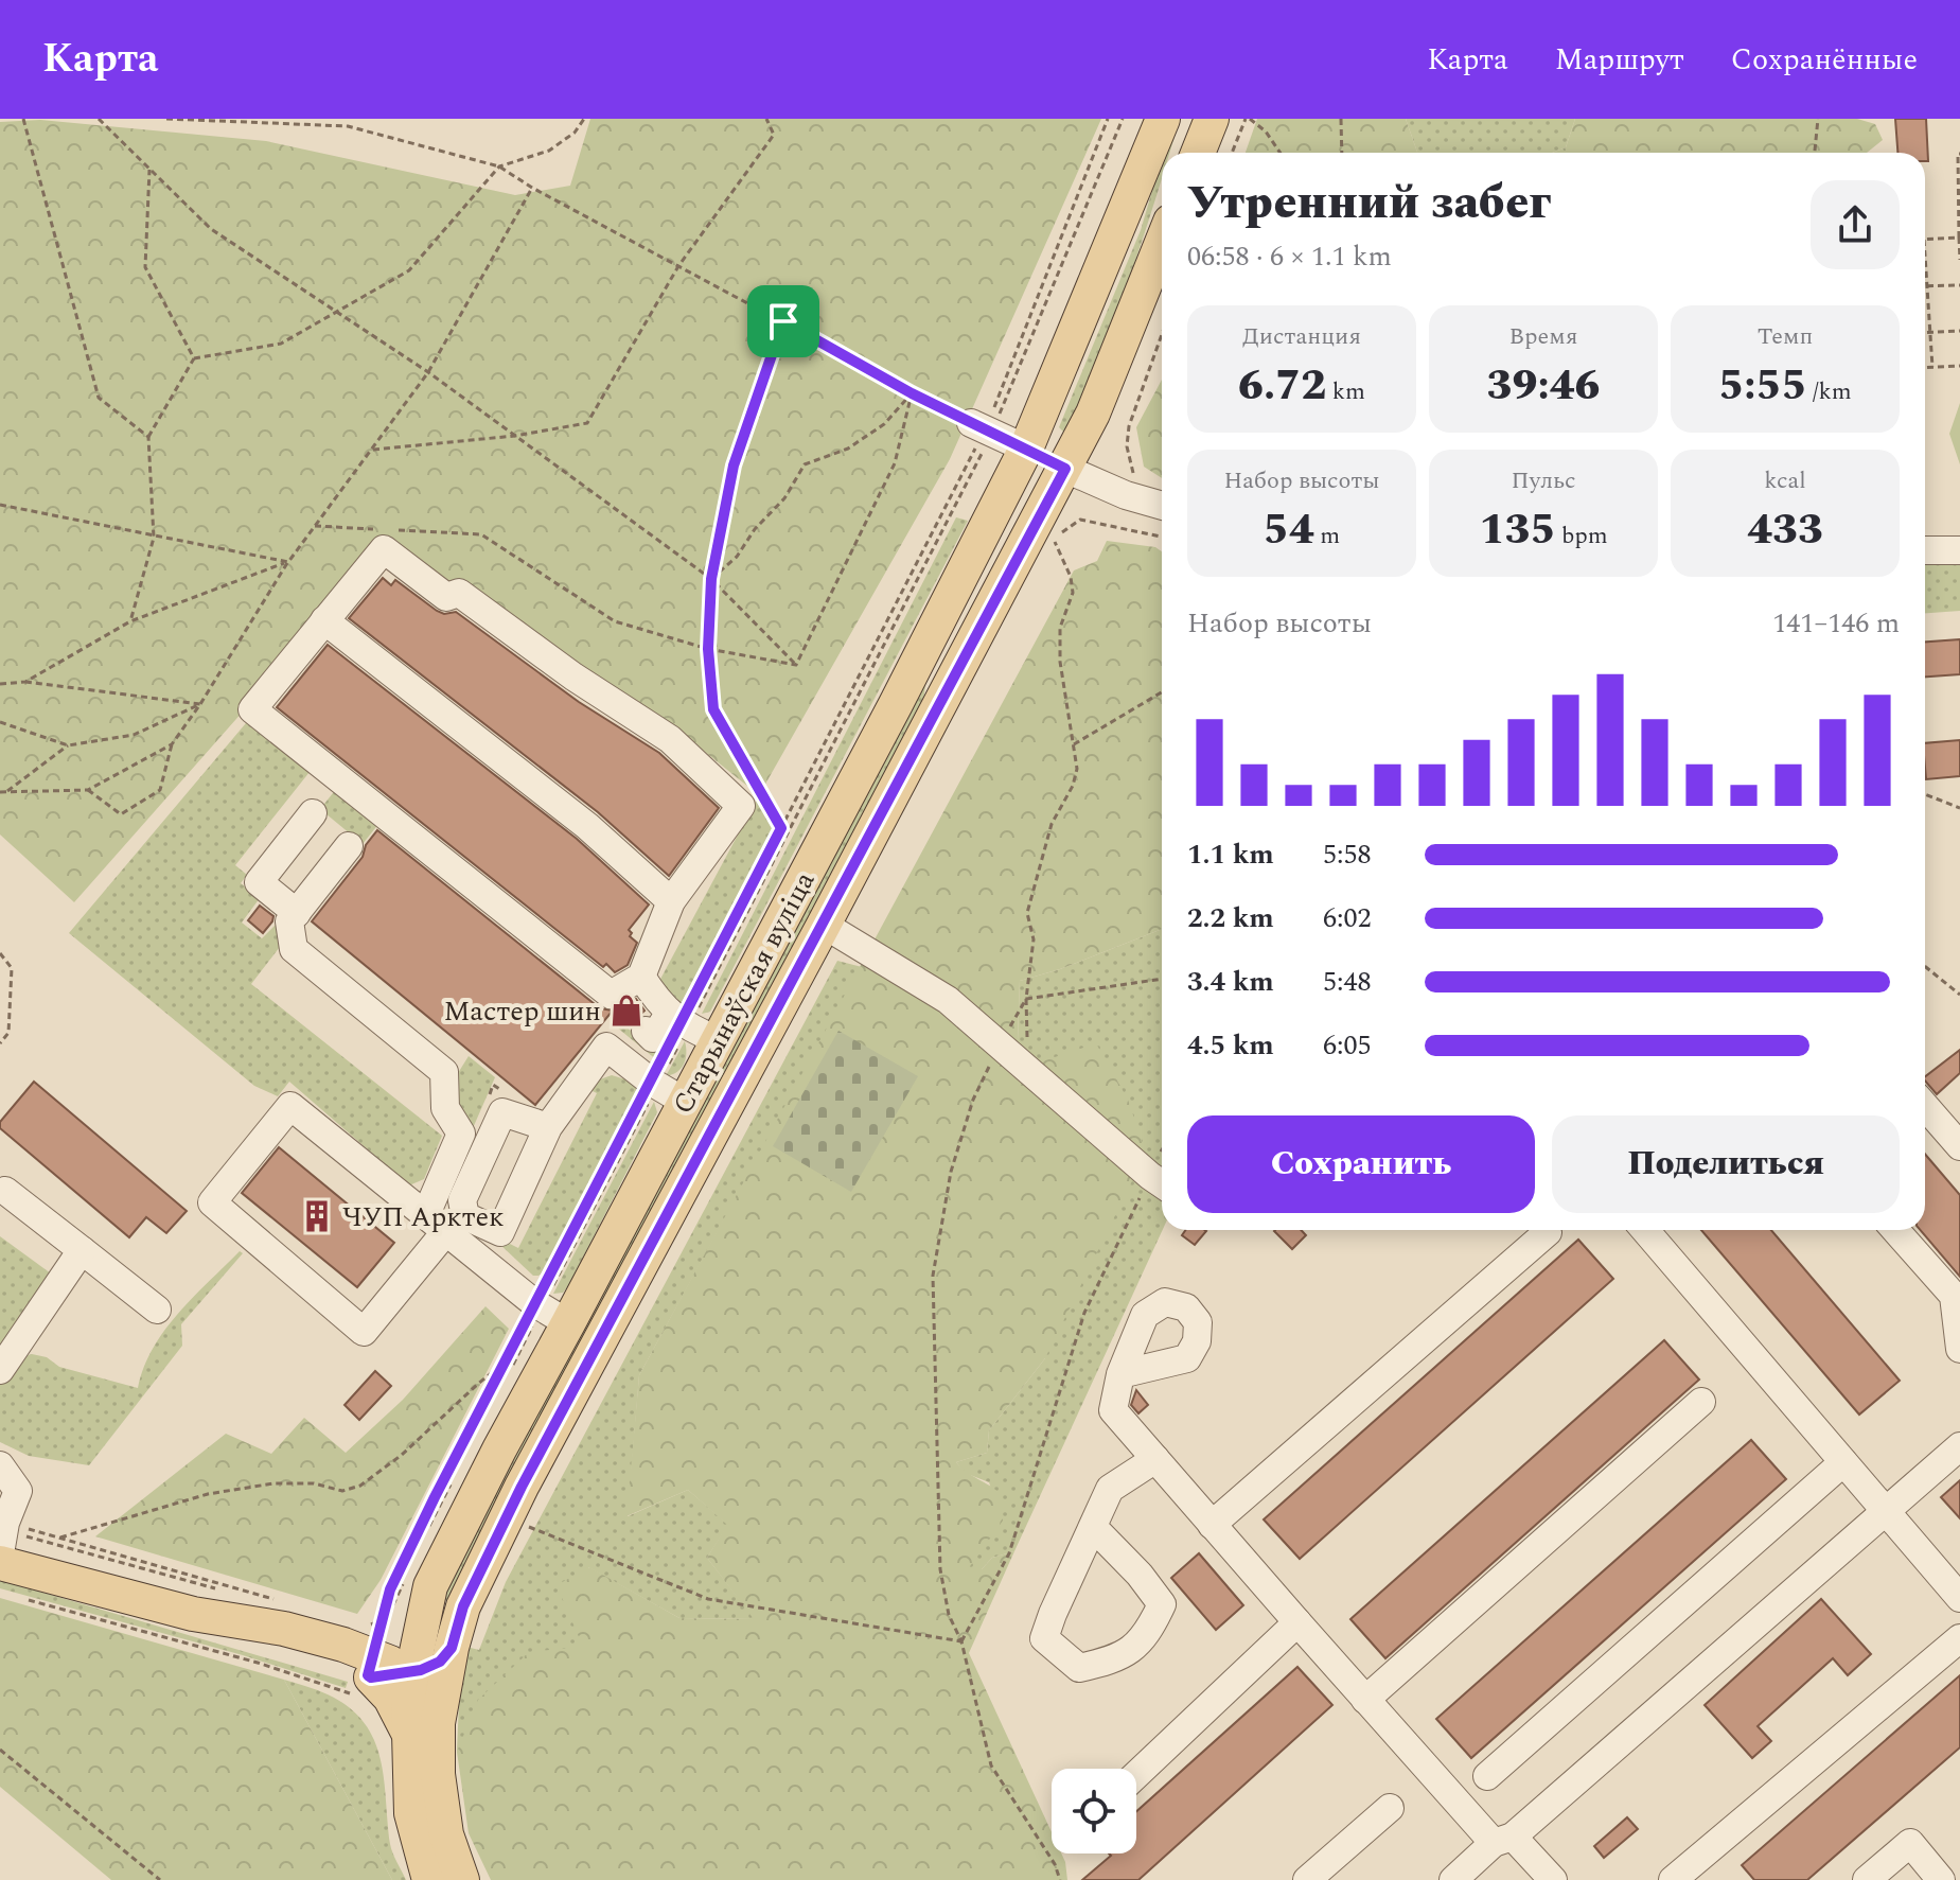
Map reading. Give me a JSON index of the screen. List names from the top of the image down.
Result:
{
  "streets": {
    "main road": ["Старынаўская вуліца"]
  },
  "places": {
    "shop": ["Мастер шин"],
    "building": ["ЧУП Арктек"]
  },
  "page": {
    "header": "Карта",
    "nav": ["Карта", "Маршрут", "Сохранённые"],
    "heading": ["Утренний забег", "06:58 · 6 × 1.1 km"],
    "stats": [
      ["Дистанция", "6.72 km"],
      ["Время", "39:46"],
      ["Темп", "5:55 /km"],
      ["Набор высоты", "54 m"],
      ["Пульс", "135 bpm"],
      ["kcal", "433"]
    ],
    "chart": ["Набор высоты", "141–146 m"],
    "list": [
      {
        "name": "1.1 km",
        "note": "5:58"
      },
      {
        "name": "2.2 km",
        "note": "6:02"
      },
      {
        "name": "3.4 km",
        "note": "5:48"
      },
      {
        "name": "4.5 km",
        "note": "6:05"
      }
    ],
    "buttons": ["Сохранить", "Поделиться"]
  }
}
